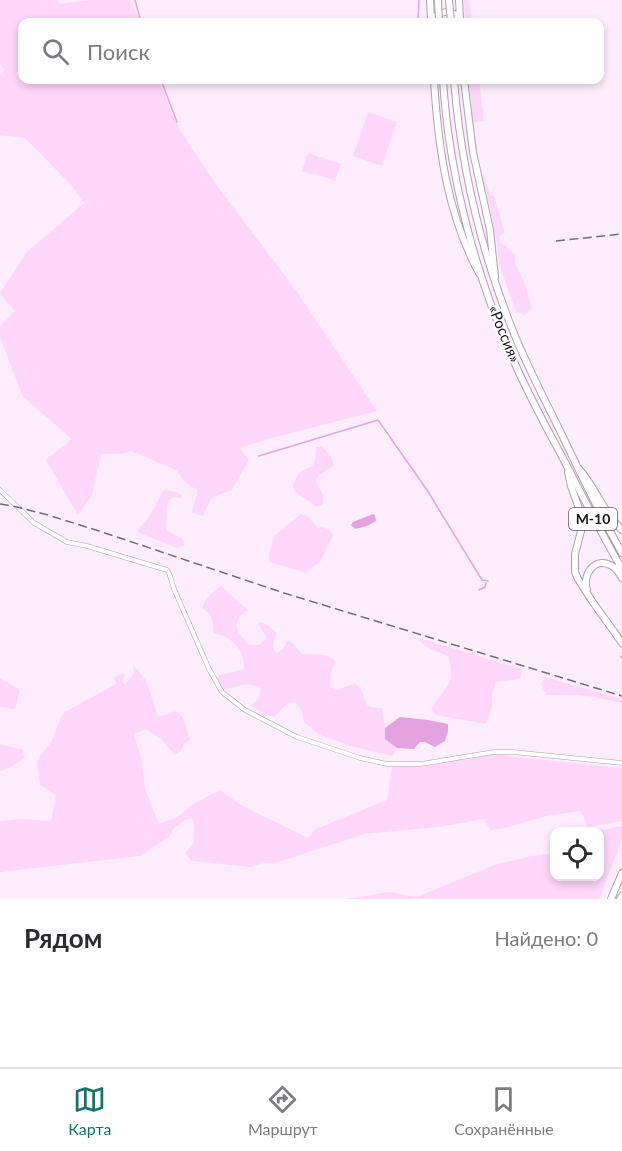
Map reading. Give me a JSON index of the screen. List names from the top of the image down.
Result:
{
  "streets": {
    "main road": ["«Россия»", "М-10"]
  },
  "page": {
    "search": "Поиск",
    "heading": ["Рядом", "Найдено: 0"],
    "nav": ["Карта", "Маршрут", "Сохранённые"]
  }
}
